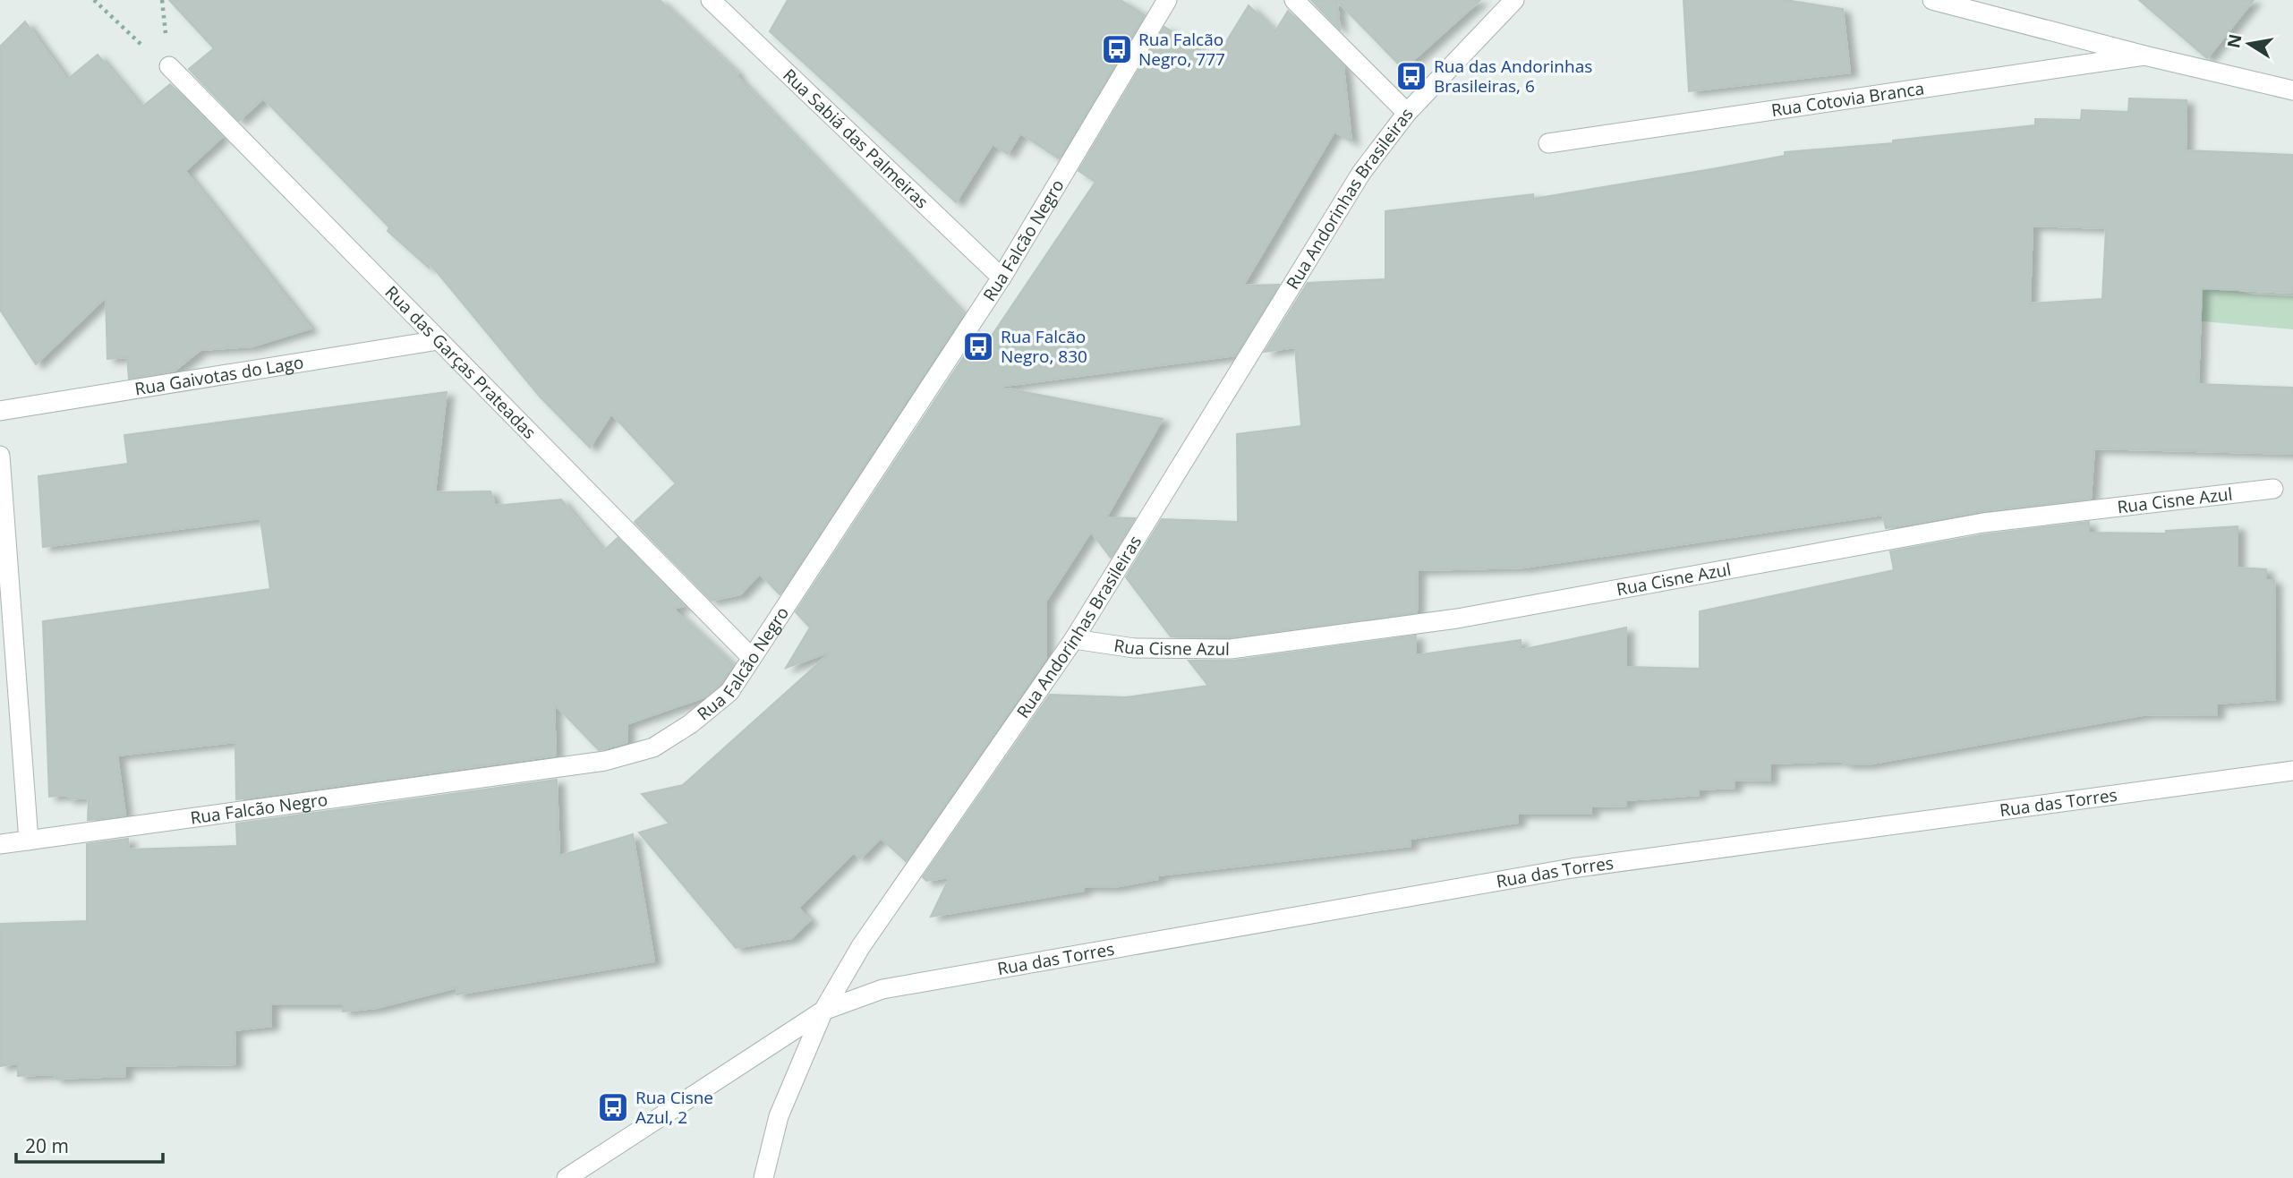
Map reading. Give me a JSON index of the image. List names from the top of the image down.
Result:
{
  "streets": {
    "street": [
      "Rua Cotovia Branca",
      "Rua Sabiá das Palmeiras",
      "Rua Andorinhas Brasileiras",
      "Rua Falcão Negro",
      "Rua das Garças Prateadas",
      "Rua Gaivotas do Lago",
      "Rua Cisne Azul",
      "Rua das Torres"
    ]
  },
  "crossings": [
    ["Rua Sabiá das Palmeiras", "Rua Falcão Negro"],
    ["Rua Andorinhas Brasileiras", "Rua Cisne Azul"],
    ["Rua Andorinhas Brasileiras", "Rua das Torres"],
    ["Rua Falcão Negro", "Rua das Garças Prateadas"],
    ["Rua das Garças Prateadas", "Rua Gaivotas do Lago"]
  ],
  "places": {
    "bus stop": [
      "Rua Falcão Negro, 777",
      "Rua das Andorinhas Brasileiras, 6",
      "Rua Falcão Negro, 830",
      "Rua Cisne Azul, 2"
    ]
  },
  "scale_bar": "20 m",
  "north": "left"
}
